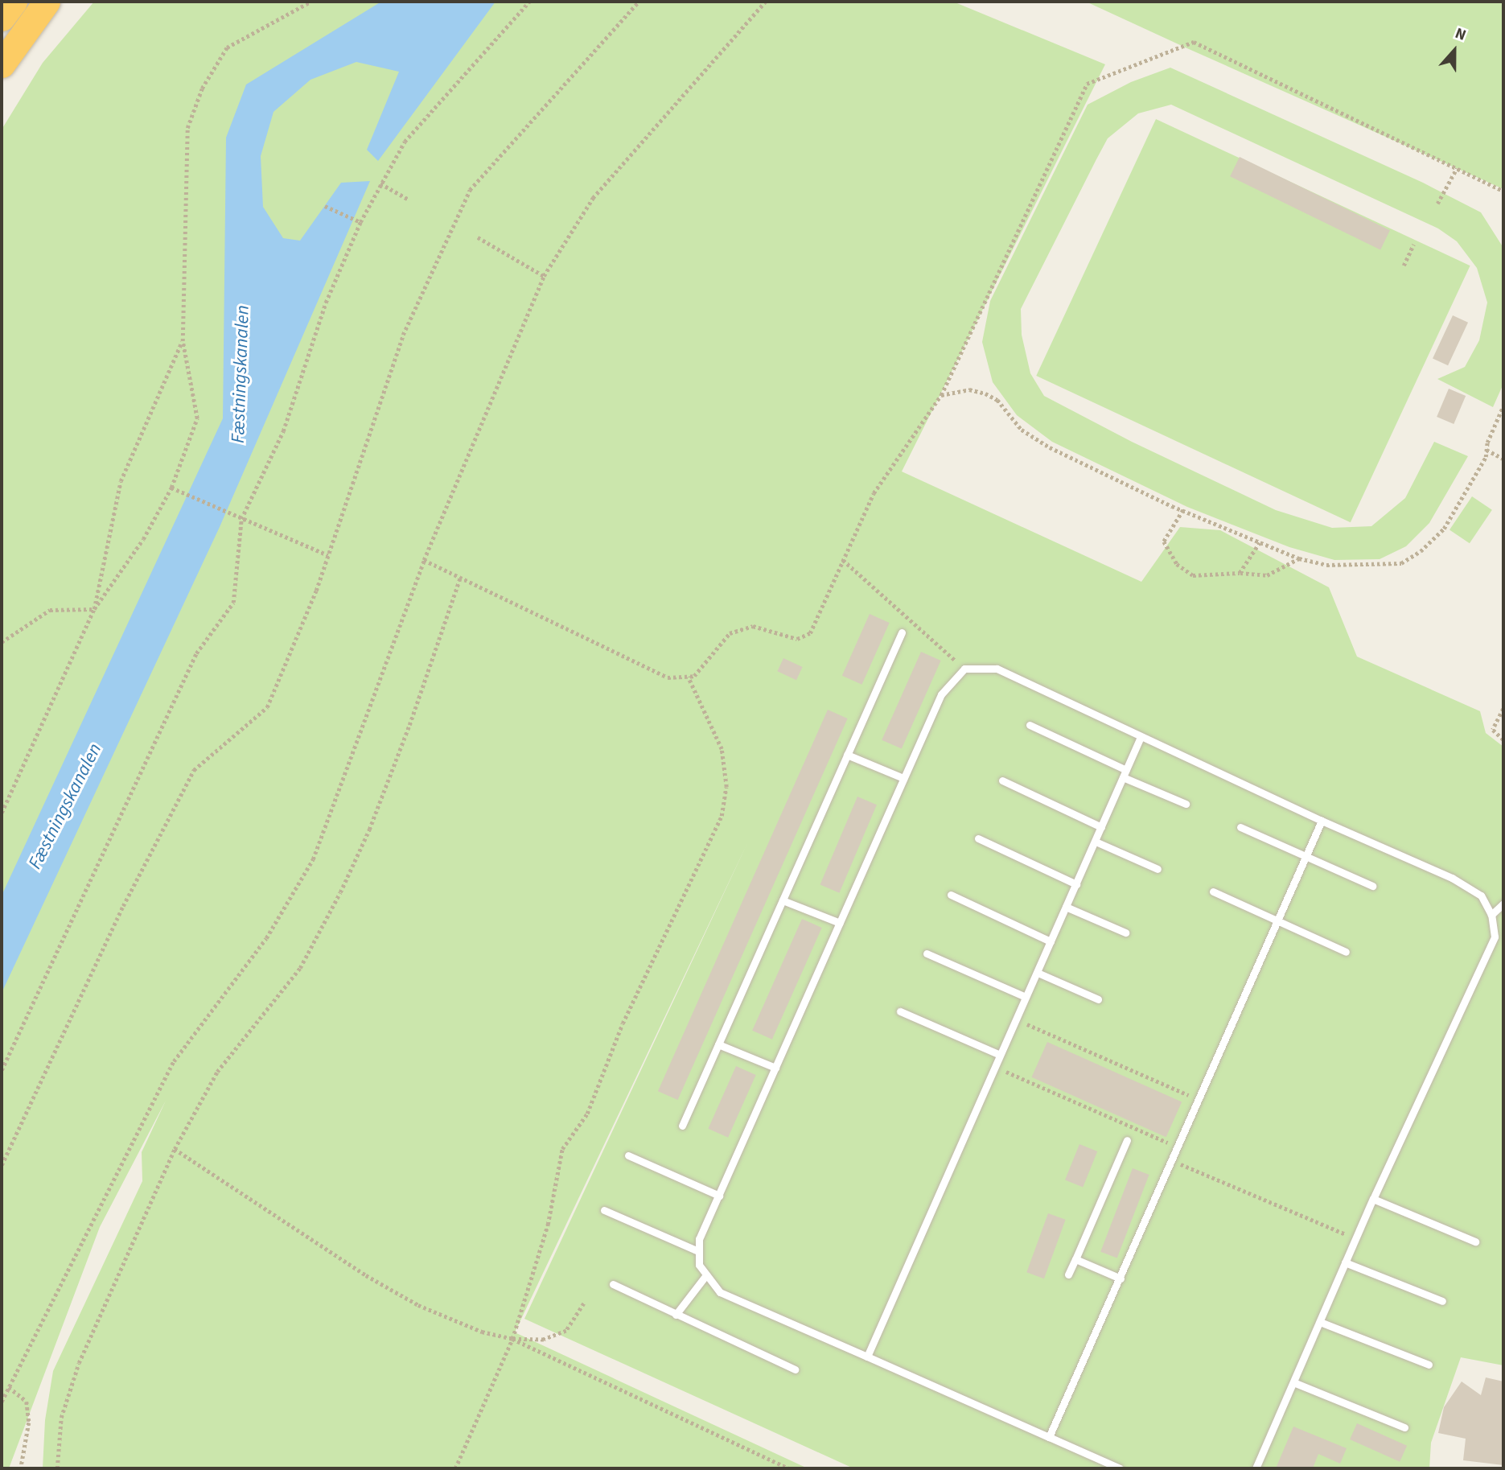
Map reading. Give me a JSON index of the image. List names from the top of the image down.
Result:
{
  "water": ["Fæstningskanalen"],
  "north": "top"
}
